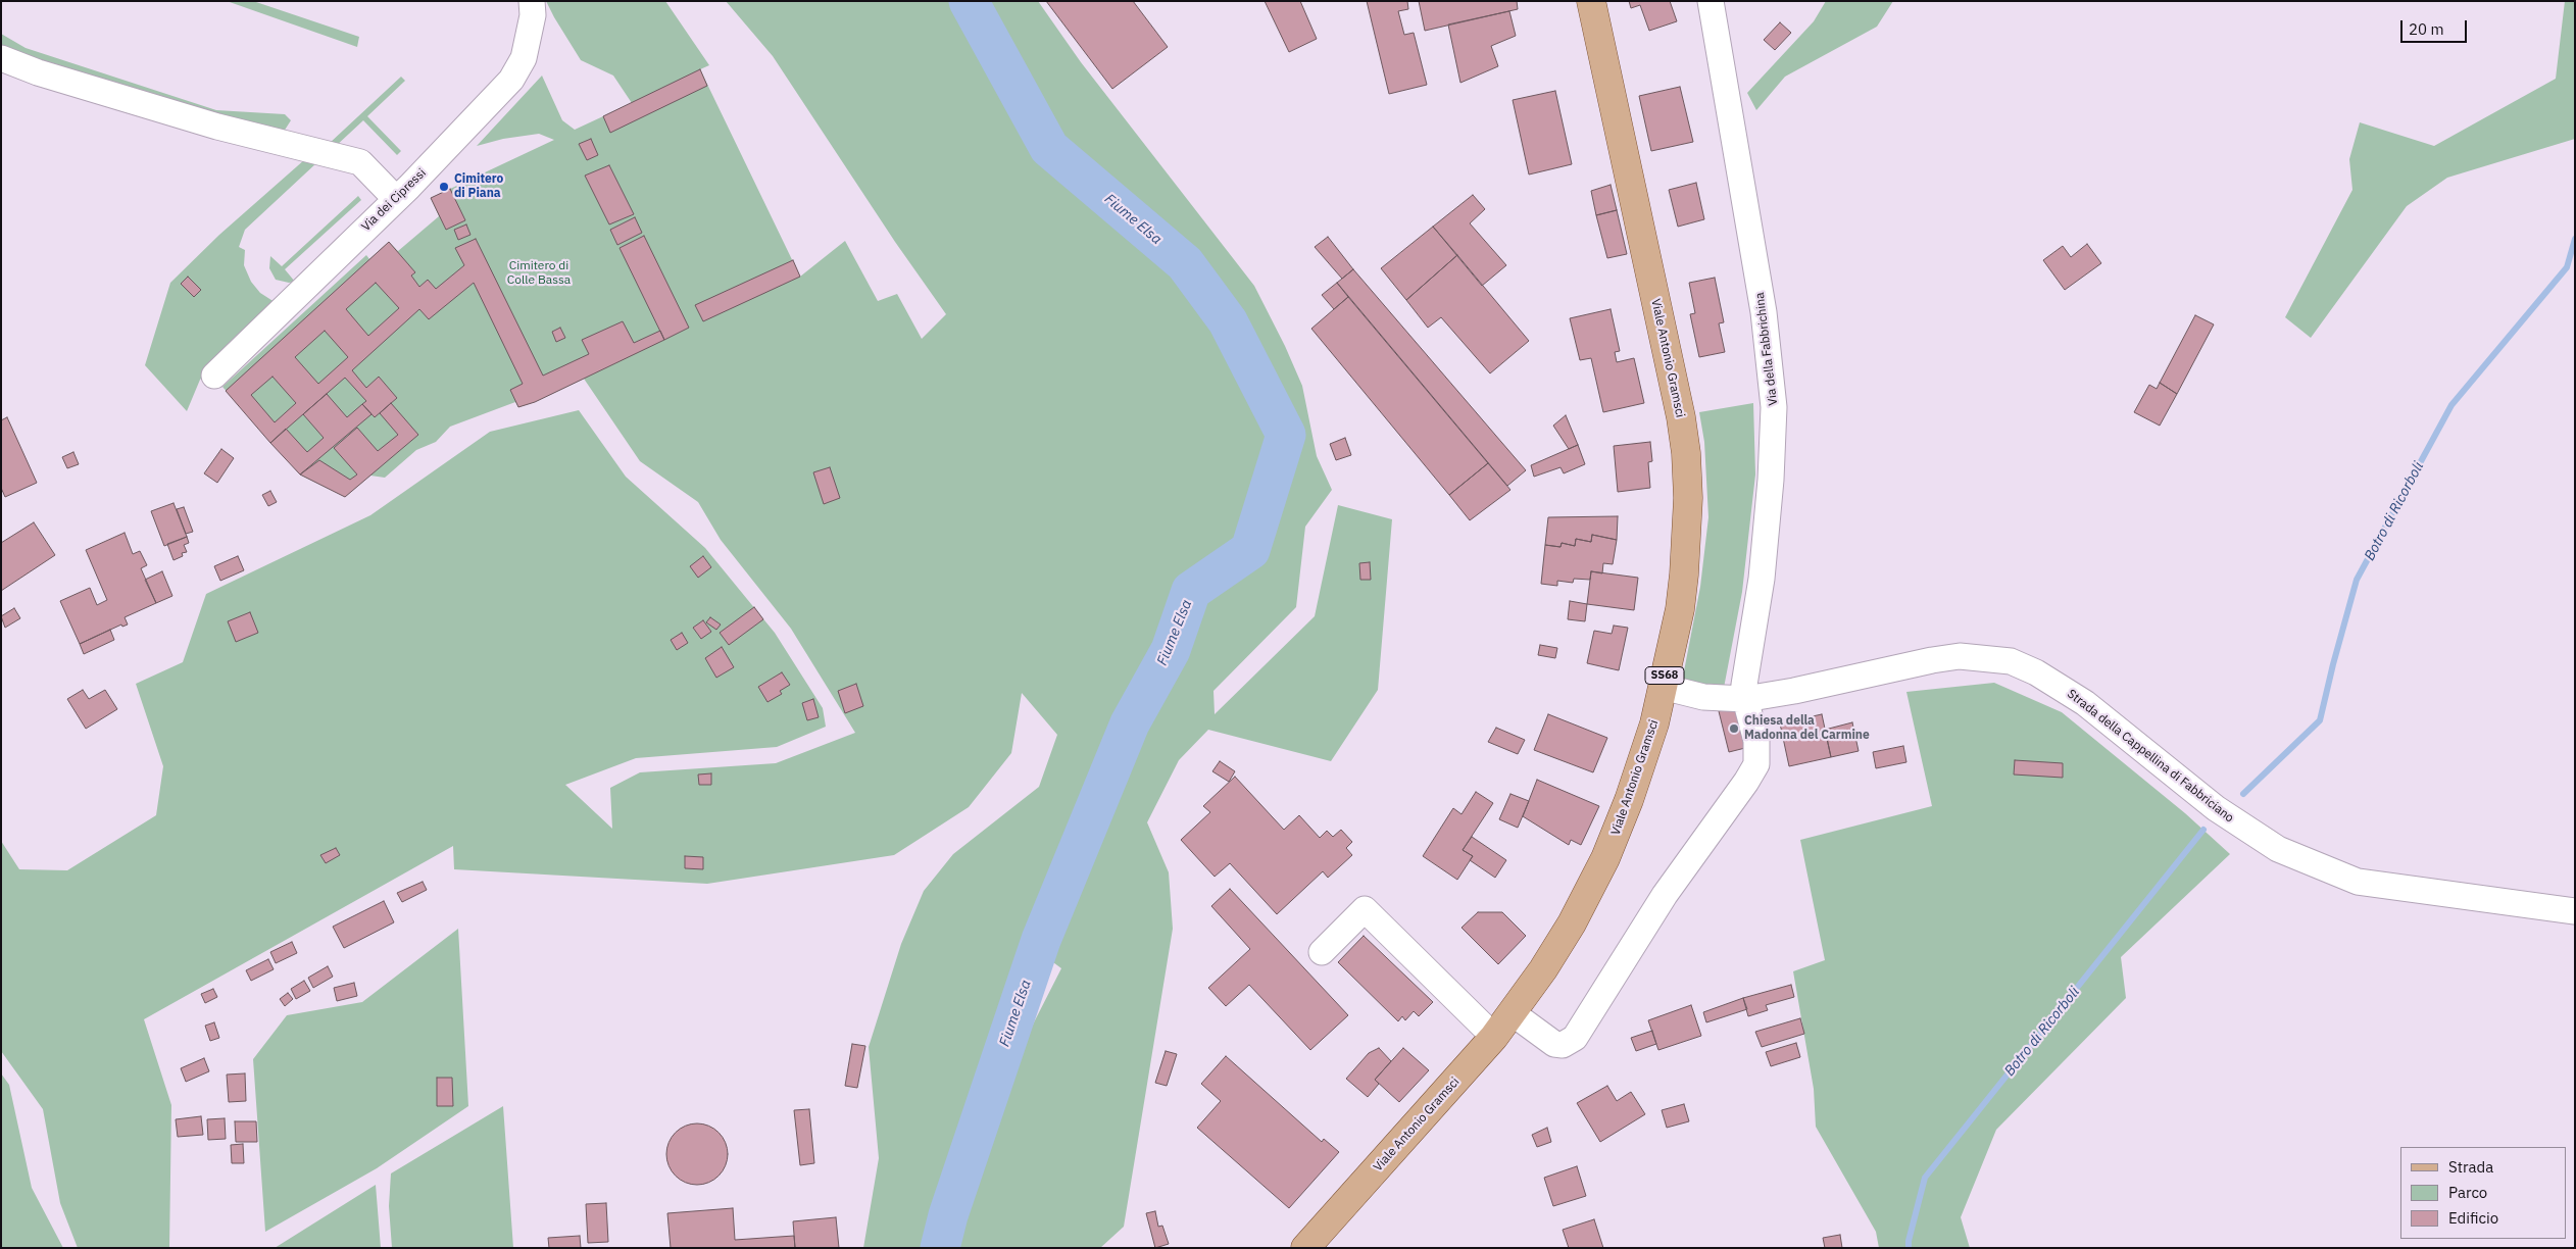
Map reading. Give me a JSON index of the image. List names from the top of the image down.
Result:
{
  "streets": {
    "main road": ["Viale Antonio Gramsci", "SS68"],
    "street": ["Via dei Cipressi", "Via della Fabbrichina", "Strada della Cappellina di Fabbriciano"]
  },
  "crossings": [
    ["Via della Fabbrichina", "Viale Antonio Gramsci"],
    ["Via della Fabbrichina", "Strada della Cappellina di Fabbriciano"],
    ["Viale Antonio Gramsci", "Strada della Cappellina di Fabbriciano"]
  ],
  "water": ["Fiume Elsa", "Botro di Ricorboli"],
  "parks": ["Cimitero di Colle Bassa"],
  "places": ["Cimitero di Piana", "Chiesa della Madonna del Carmine"],
  "legend": ["Strada", "Parco", "Edificio"],
  "scale_bar": "20 m"
}
